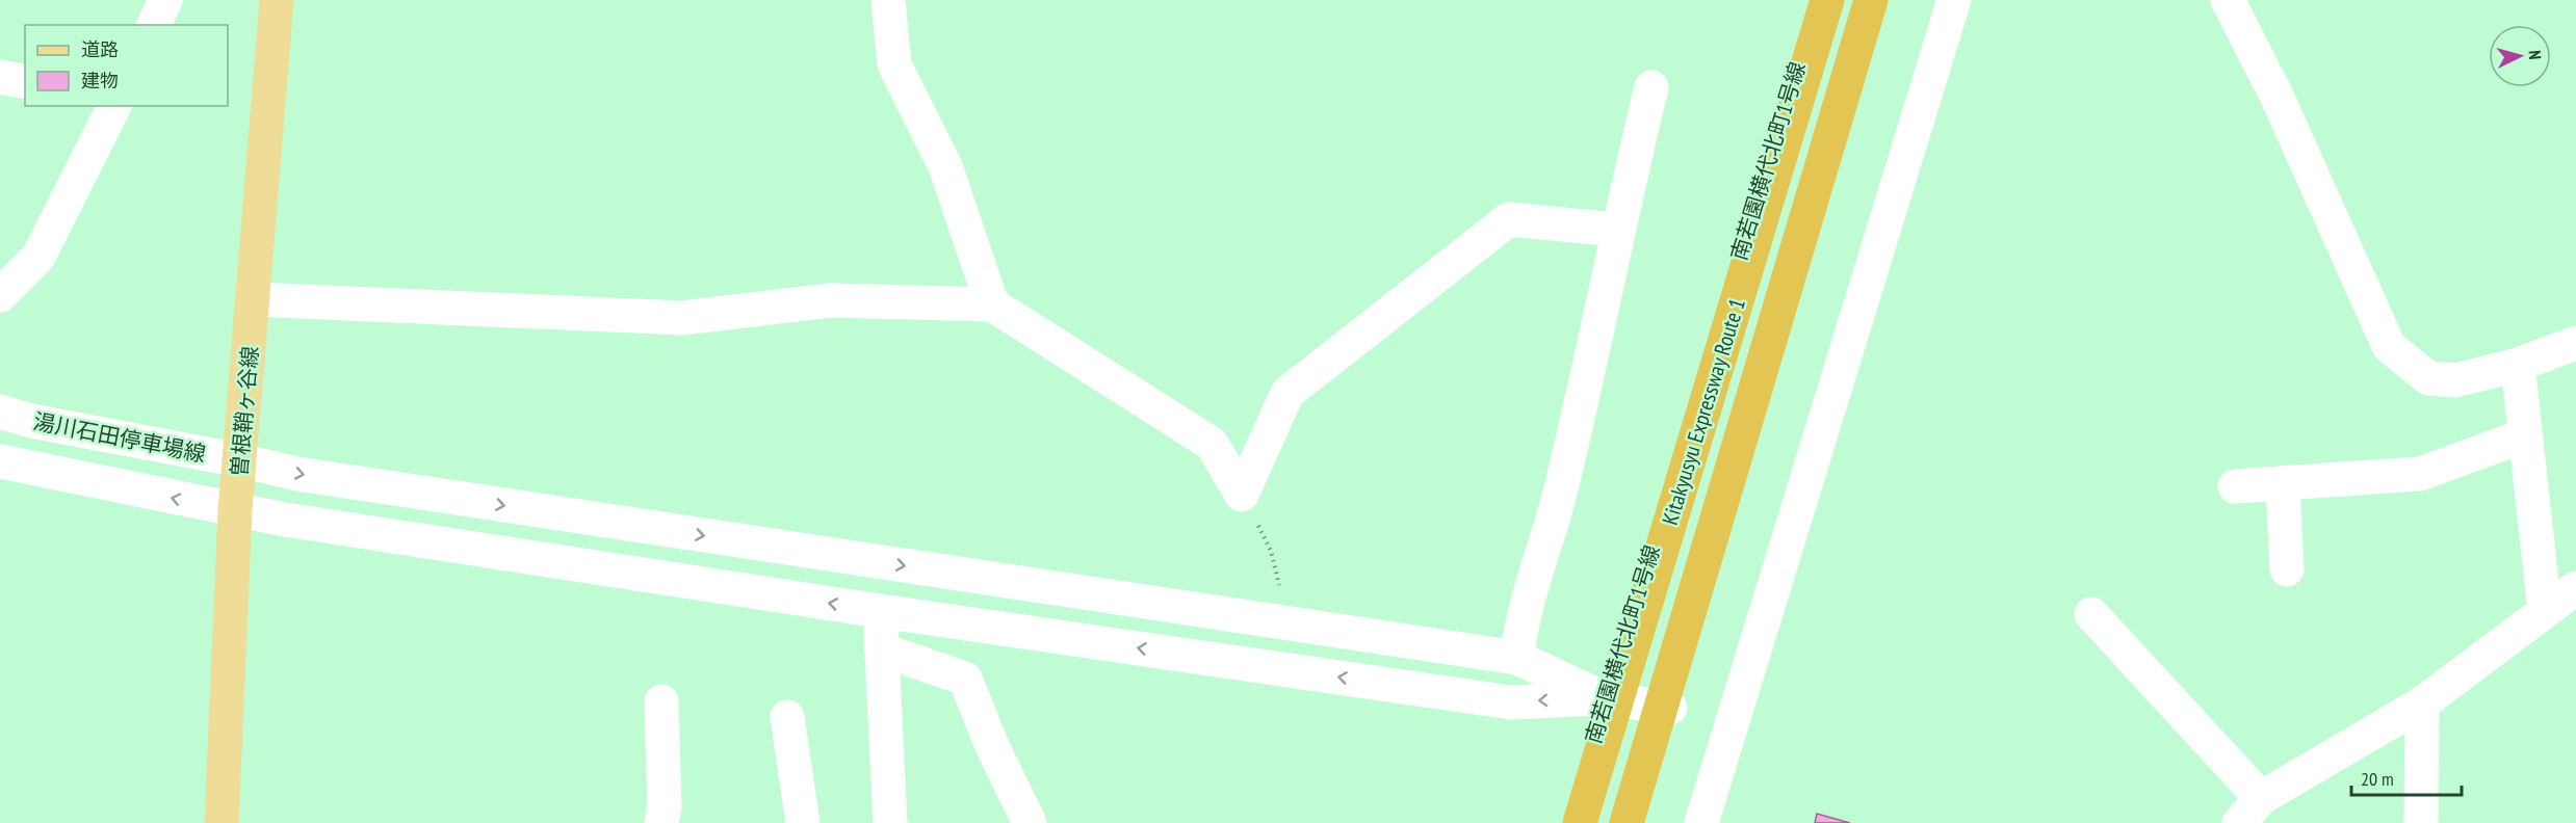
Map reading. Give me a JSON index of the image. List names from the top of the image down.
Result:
{
  "streets": {
    "highway": ["Kitakyusyu Expressway Route 1"],
    "main road": ["曽根鞘ヶ谷線"],
    "street": ["南若園横代北町1号線", "湯川石田停車場線"]
  },
  "crossings": [
    ["南若園横代北町1号線", "湯川石田停車場線"],
    ["曽根鞘ヶ谷線", "湯川石田停車場線"]
  ],
  "legend": ["道路", "建物"],
  "scale_bar": "20 m",
  "north": "right"
}
